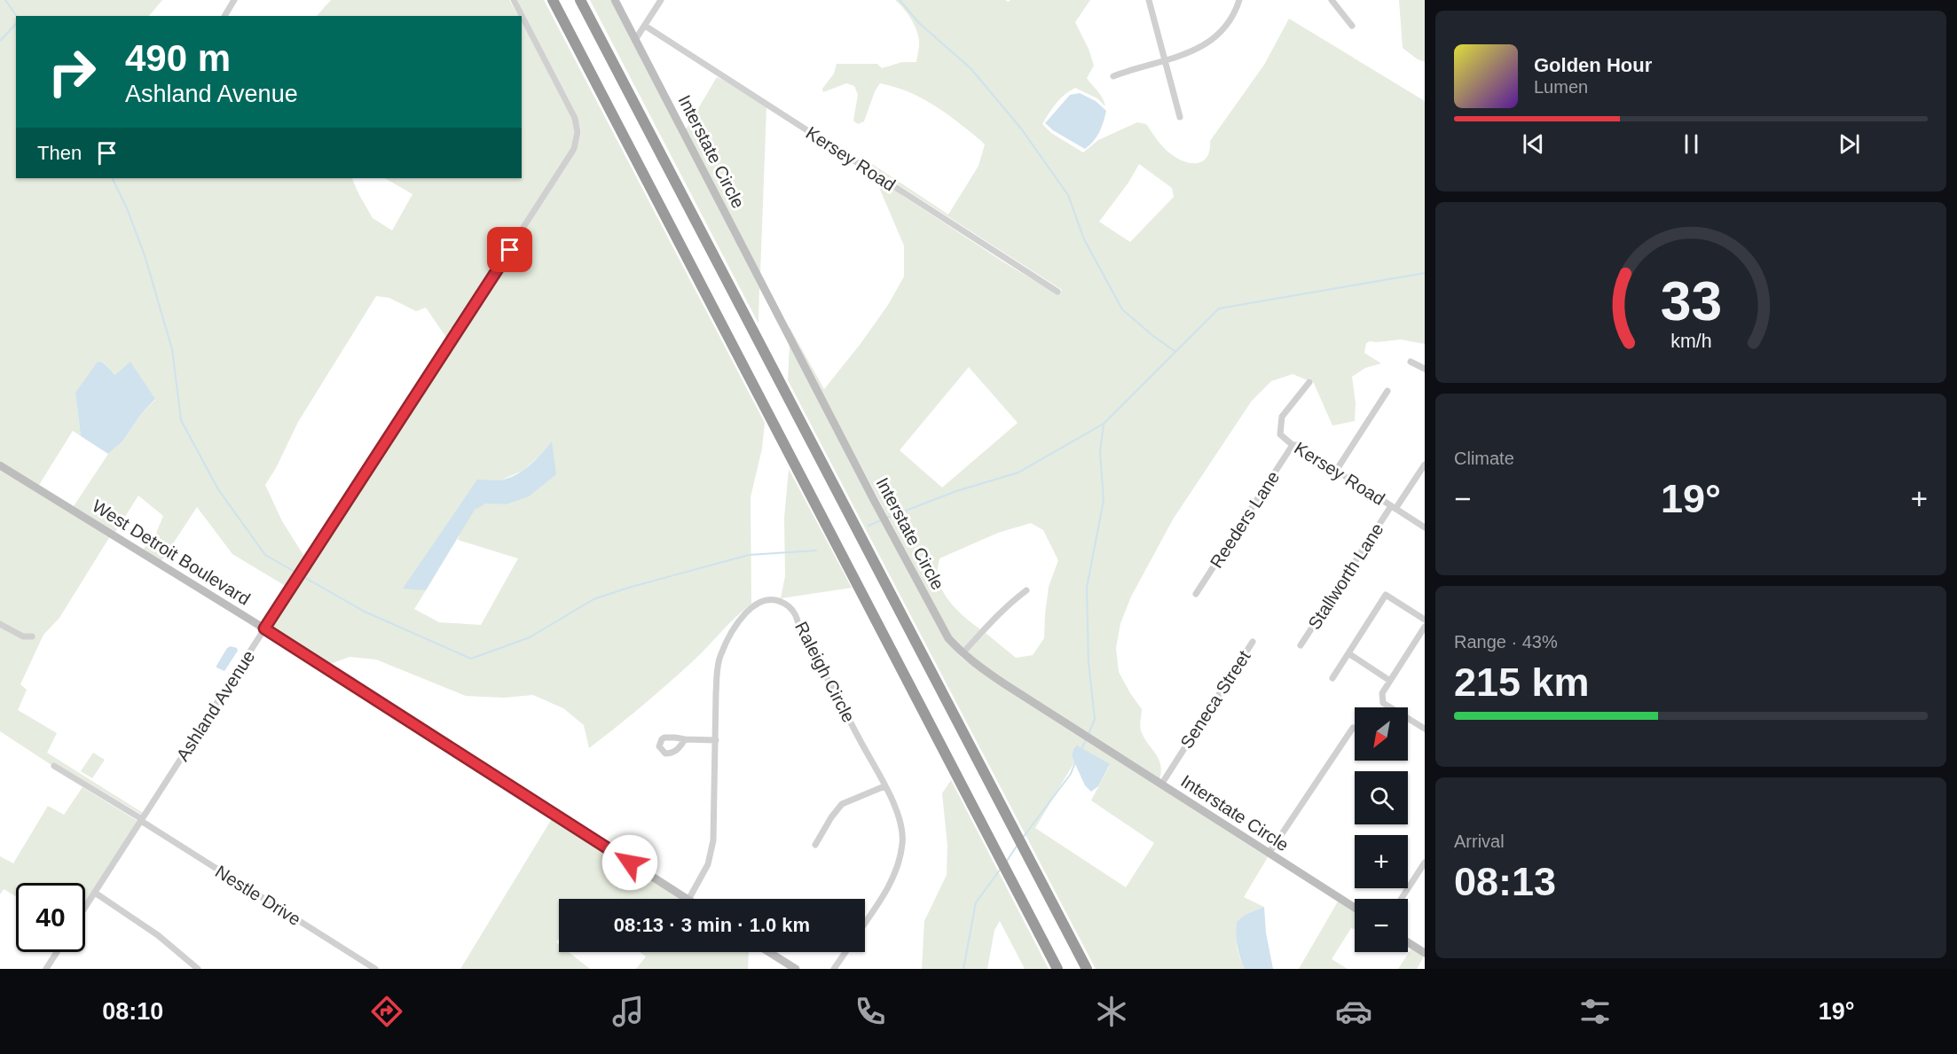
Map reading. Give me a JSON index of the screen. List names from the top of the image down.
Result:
{
  "streets": {
    "street": [
      "Interstate Circle",
      "Kersey Road",
      "Reeders Lane",
      "West Detroit Boulevard",
      "Stallworth Lane",
      "Raleigh Circle",
      "Seneca Street",
      "Ashland Avenue",
      "Nestle Drive"
    ]
  },
  "crossings": [
    ["Interstate Circle", "Seneca Street"],
    ["Kersey Road", "Reeders Lane"],
    ["Kersey Road", "Stallworth Lane"],
    ["West Detroit Boulevard", "Ashland Avenue"],
    ["Ashland Avenue", "Nestle Drive"]
  ],
  "north": "bottom left",
  "page": {
    "turn": ["490 m", "Ashland Avenue"],
    "song": ["Golden Hour", "Lumen"],
    "then": "Then",
    "tile": [
      "Climate",
      ["Range · 43%", "215 km"],
      ["Arrival", "08:13"]
    ],
    "heat": ["−", "19°", "+"],
    "map_buttons": ["+", "−"],
    "limit": "40",
    "trip": "08:13 · 3 min · 1.0 km",
    "tabs": ["08:10", "19°"],
    "gauge": ["33", "km/h"]
  }
}
